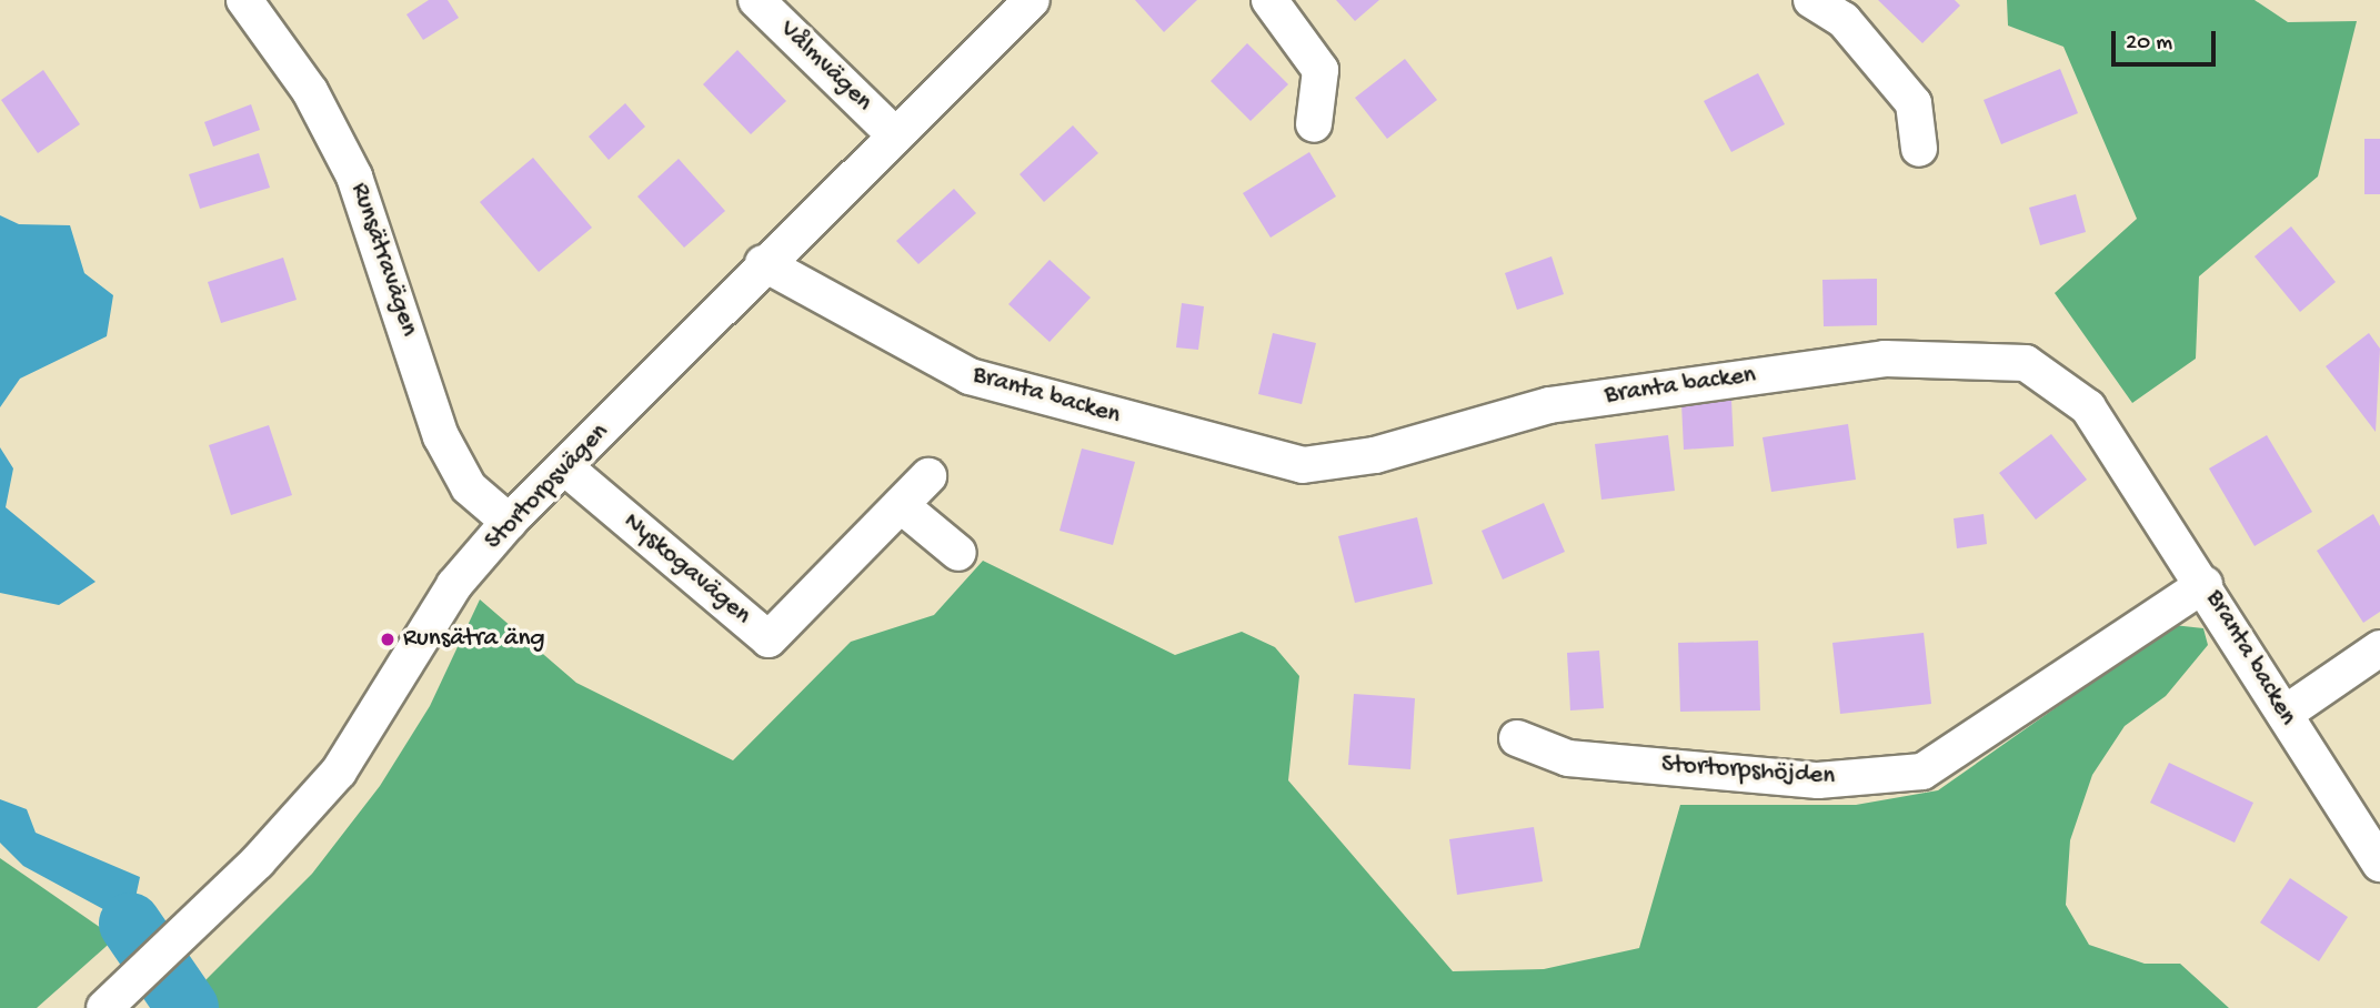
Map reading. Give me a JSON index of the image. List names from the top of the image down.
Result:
{
  "streets": {
    "street": [
      "Vålmvägen",
      "Runsätravägen",
      "Branta backen",
      "Stortorpsvägen",
      "Nyskogavägen",
      "Stortorpshöjden"
    ]
  },
  "crossings": [
    ["Vålmvägen", "Stortorpsvägen"],
    ["Runsätravägen", "Stortorpsvägen"],
    ["Branta backen", "Stortorpsvägen"],
    ["Branta backen", "Stortorpshöjden"],
    ["Stortorpsvägen", "Nyskogavägen"]
  ],
  "places": ["Runsätra äng"],
  "scale_bar": "20 m"
}
